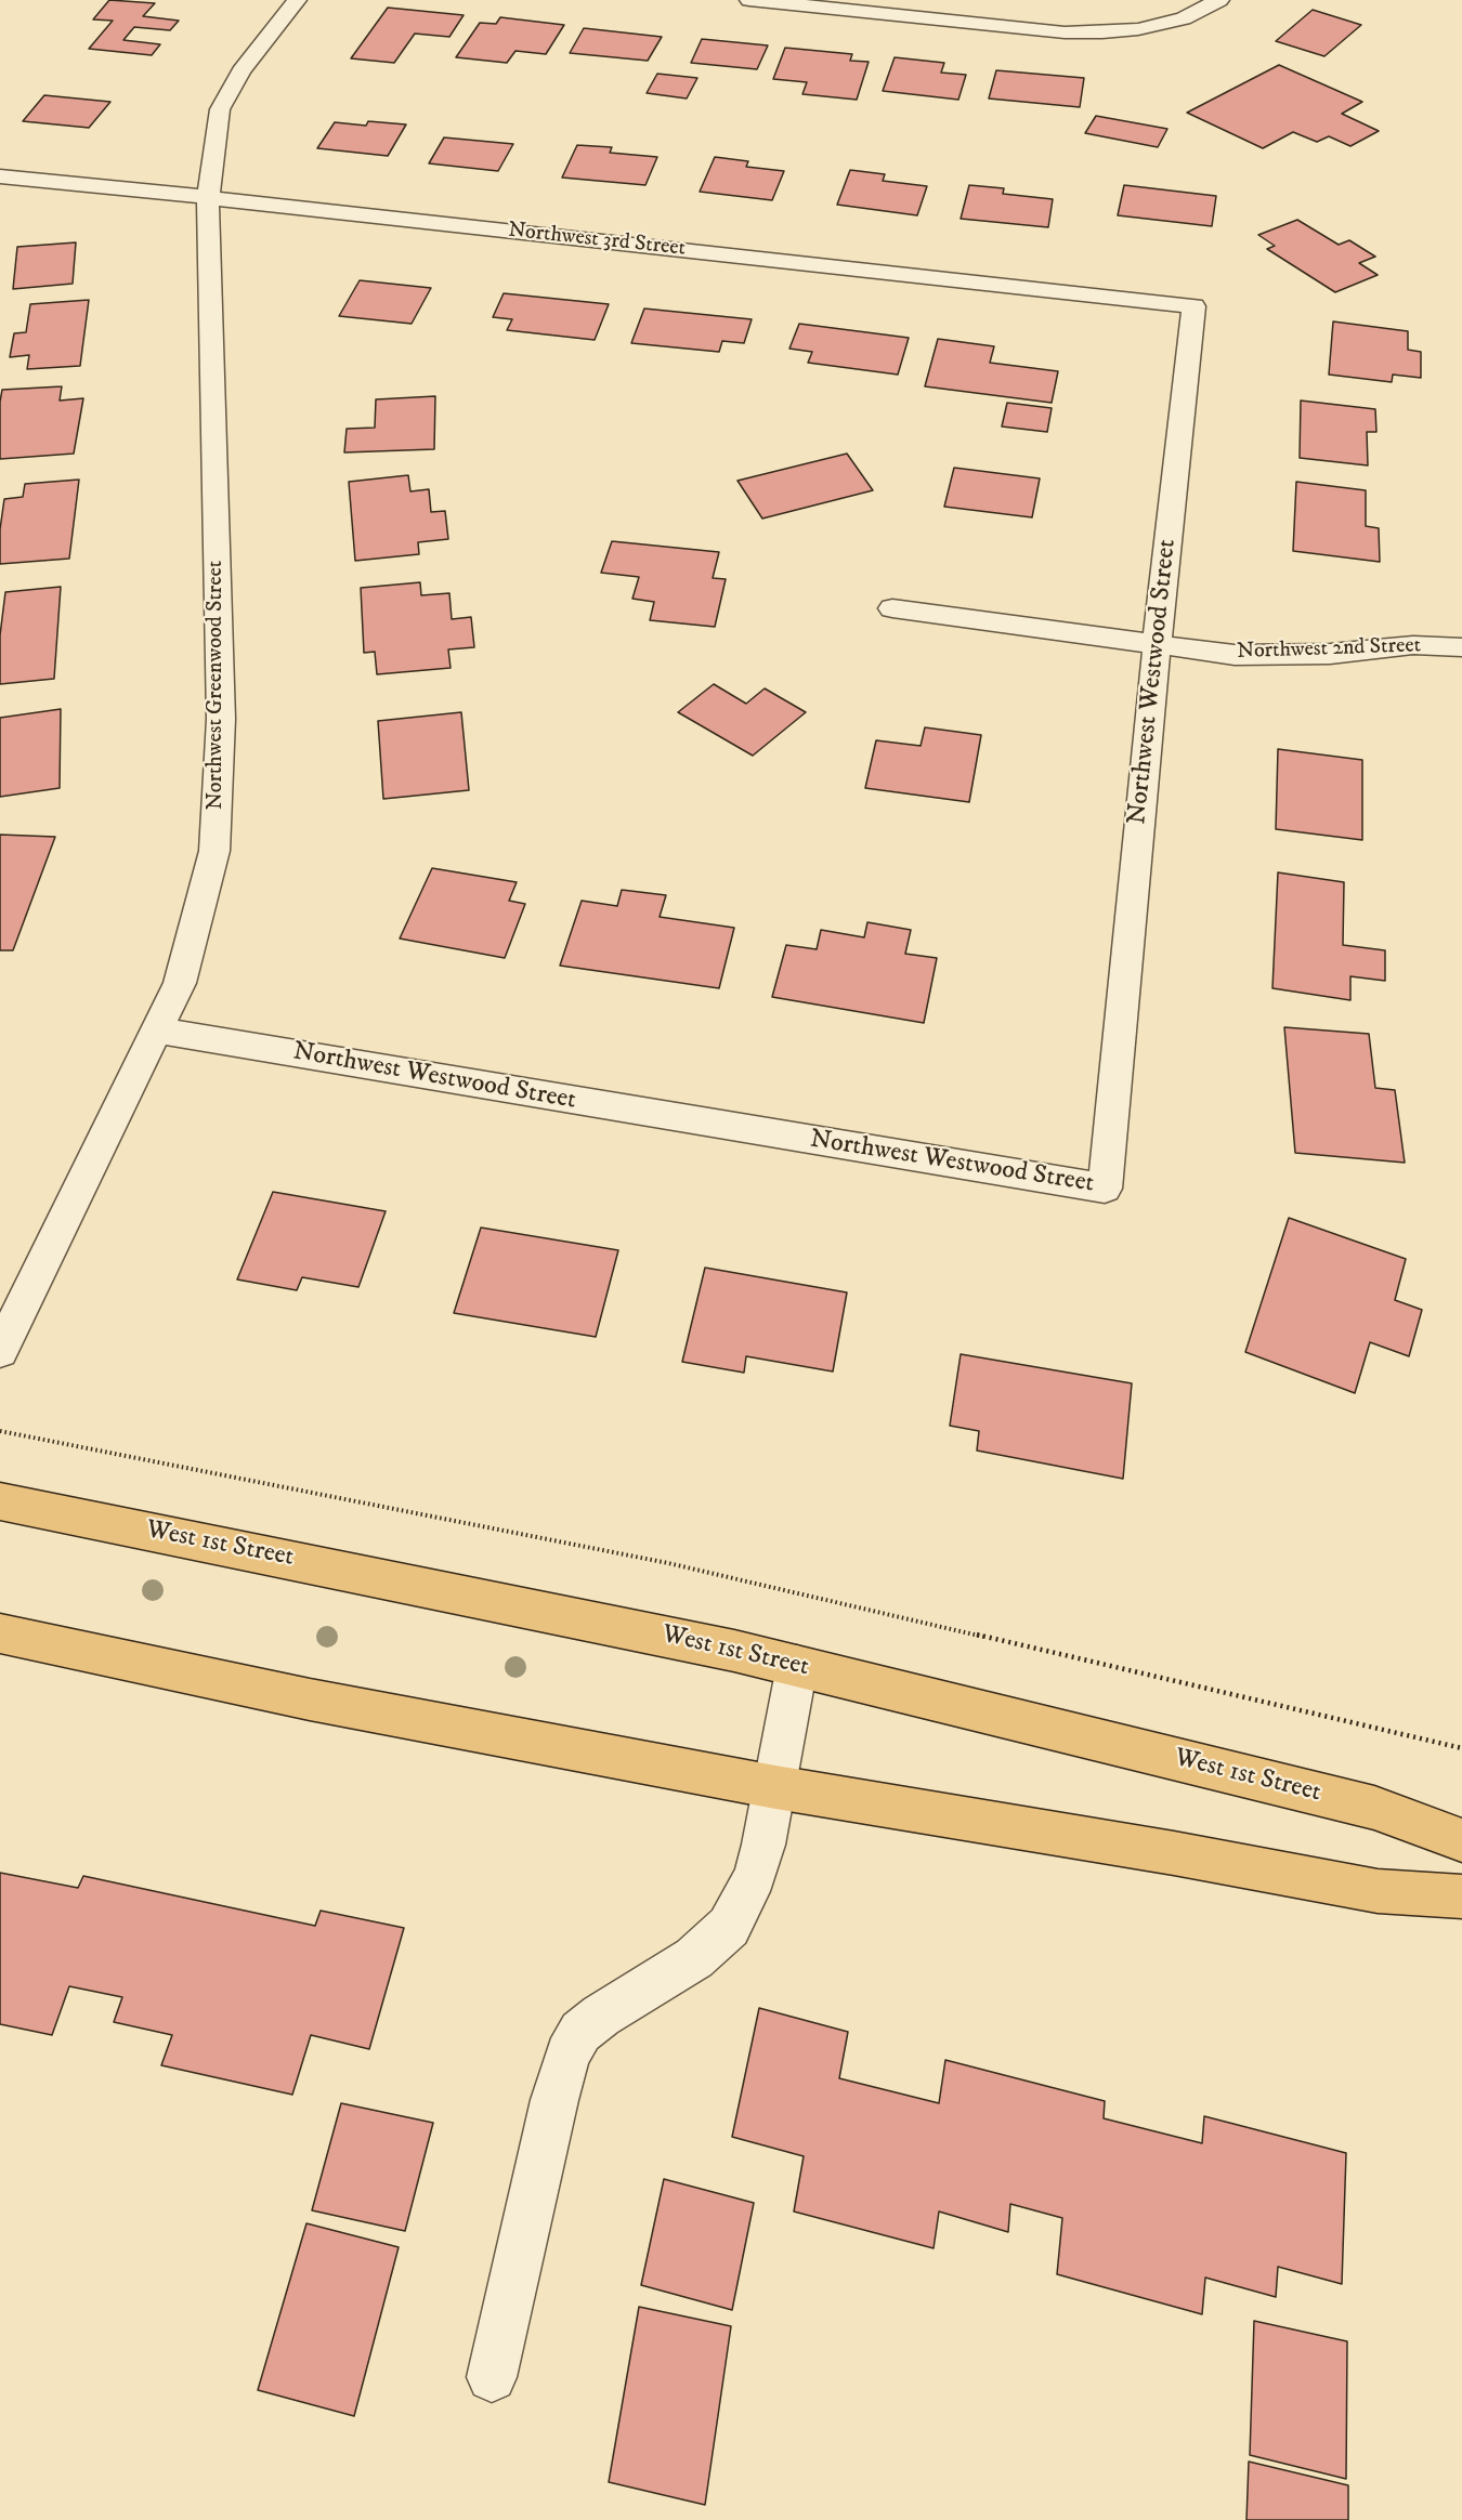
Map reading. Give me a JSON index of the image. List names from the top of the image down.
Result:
{
  "streets": {
    "main road": ["West 1st Street"],
    "street": [
      "Northwest 3rd Street",
      "Northwest 2nd Street",
      "Northwest Westwood Street",
      "Northwest Greenwood Street"
    ]
  },
  "crossings": [
    ["Northwest 3rd Street", "Northwest Westwood Street"],
    ["Northwest 3rd Street", "Northwest Greenwood Street"],
    ["Northwest 2nd Street", "Northwest Westwood Street"],
    ["Northwest Westwood Street", "Northwest Greenwood Street"]
  ]
}
